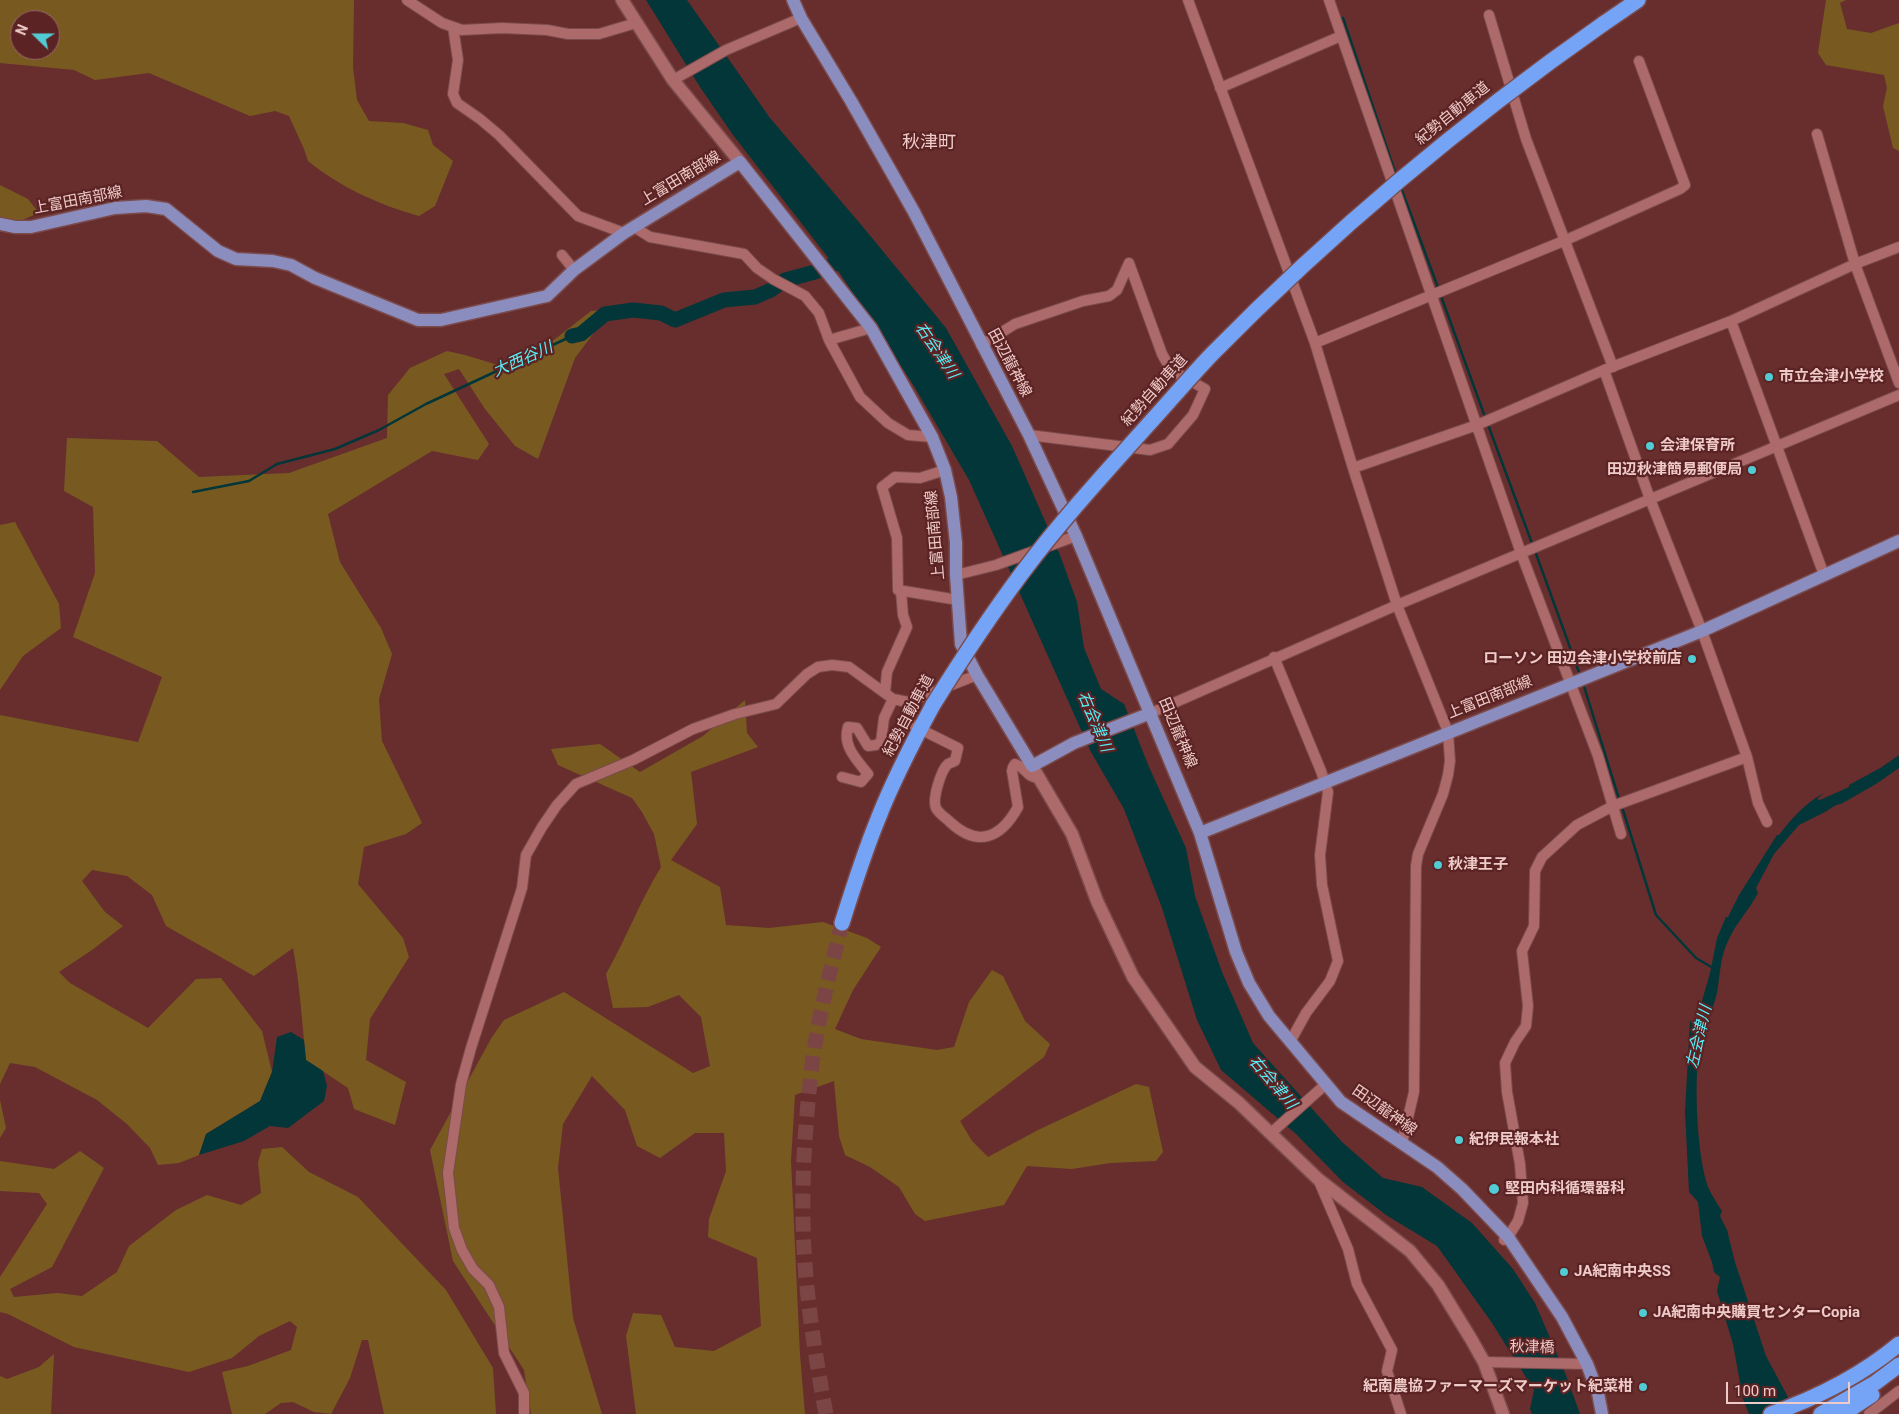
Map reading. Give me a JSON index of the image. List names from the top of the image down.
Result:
{
  "streets": {
    "highway": ["紀勢自動車道"],
    "main road": ["上富田南部線", "田辺龍神線"],
    "street": ["秋津橋"]
  },
  "crossings": [
    ["上富田南部線", "田辺龍神線"],
    ["田辺龍神線", "秋津橋"]
  ],
  "districts": ["秋津町"],
  "water": ["右会津川", "大西谷川", "左会津川"],
  "places": [
    "市立会津小学校",
    "会津保育所",
    "田辺秋津簡易郵便局",
    "ローソン 田辺会津小学校前店",
    "秋津王子",
    "紀伊民報本社",
    "堅田内科循環器科",
    "JA紀南中央SS",
    "JA紀南中央購買センターCopia",
    "紀南農協ファーマーズマーケット紀菜柑"
  ],
  "scale_bar": "100 m",
  "north": "left"
}
